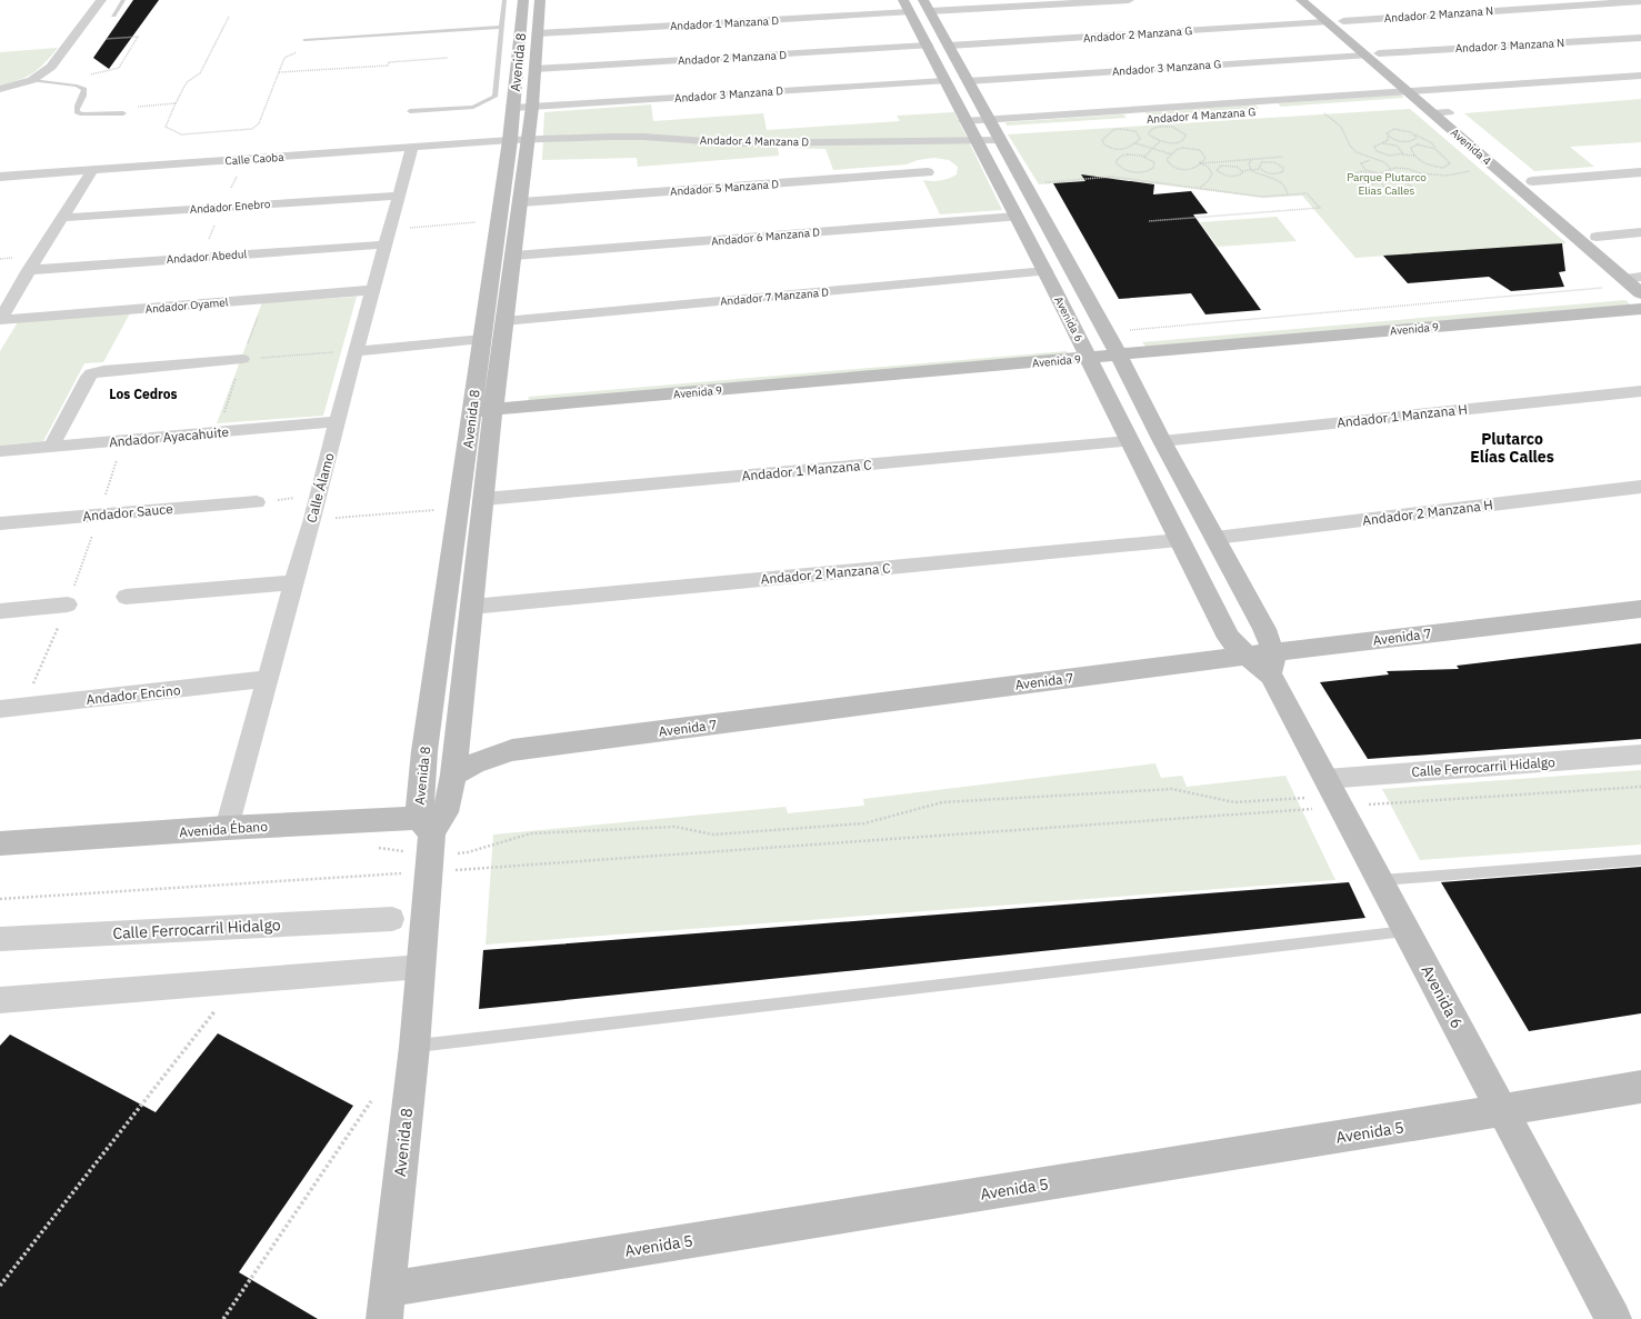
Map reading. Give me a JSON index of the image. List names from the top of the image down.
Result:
{
  "streets": {
    "street": [
      "Andador 2 Manzana N",
      "Andador 1 Manzana D",
      "Andador 2 Manzana G",
      "Andador 3 Manzana N",
      "Andador 2 Manzana D",
      "Avenida 8",
      "Andador 3 Manzana G",
      "Andador 3 Manzana D",
      "Andador 4 Manzana G",
      "Andador 4 Manzana D",
      "Avenida 4",
      "Calle Caoba",
      "Andador 5 Manzana D",
      "Andador Enebro",
      "Andador 6 Manzana D",
      "Andador Abedul",
      "Andador 7 Manzana D",
      "Andador Oyamel",
      "Avenida 6",
      "Avenida 9",
      "Andador 1 Manzana H",
      "Andador Ayacahuite",
      "Andador 1 Manzana C",
      "Calle Álamo",
      "Andador Sauce",
      "Andador 2 Manzana H",
      "Andador 2 Manzana C",
      "Avenida 7",
      "Andador Encino",
      "Calle Ferrocarril Hidalgo",
      "Avenida Ébano",
      "Avenida 5"
    ]
  },
  "crossings": [
    ["Andador 2 Manzana N", "Avenida 4"],
    ["Andador 1 Manzana D", "Avenida 8"],
    ["Andador 1 Manzana D", "Avenida 6"],
    ["Andador 2 Manzana G", "Avenida 4"],
    ["Andador 2 Manzana G", "Avenida 6"],
    ["Andador 3 Manzana N", "Andador 3 Manzana G"],
    ["Andador 3 Manzana N", "Avenida 4"],
    ["Andador 2 Manzana D", "Avenida 8"],
    ["Andador 2 Manzana D", "Avenida 6"],
    ["Avenida 8", "Andador 3 Manzana D"],
    ["Avenida 8", "Andador 4 Manzana D"],
    ["Avenida 8", "Calle Caoba"],
    ["Avenida 8", "Andador 5 Manzana D"],
    ["Avenida 8", "Andador 6 Manzana D"],
    ["Avenida 8", "Andador 7 Manzana D"],
    ["Avenida 8", "Avenida 9"],
    ["Avenida 8", "Andador 1 Manzana C"],
    ["Avenida 8", "Andador 2 Manzana C"],
    ["Avenida 8", "Avenida 7"],
    ["Avenida 8", "Avenida Ébano"],
    ["Avenida 8", "Avenida 5"],
    ["Andador 3 Manzana G", "Avenida 4"],
    ["Andador 3 Manzana G", "Avenida 6"],
    ["Andador 3 Manzana D", "Avenida 6"],
    ["Andador 4 Manzana G", "Andador 4 Manzana D"],
    ["Andador 4 Manzana G", "Avenida 4"],
    ["Andador 4 Manzana G", "Avenida 6"],
    ["Andador 4 Manzana D", "Calle Caoba"],
    ["Andador 4 Manzana D", "Avenida 6"],
    ["Avenida 4", "Avenida 9"],
    ["Calle Caoba", "Calle Álamo"],
    ["Andador Enebro", "Calle Álamo"],
    ["Andador 6 Manzana D", "Avenida 6"],
    ["Andador Abedul", "Calle Álamo"],
    ["Andador 7 Manzana D", "Avenida 6"],
    ["Andador Oyamel", "Calle Álamo"],
    ["Avenida 6", "Avenida 9"],
    ["Avenida 6", "Andador 1 Manzana H"],
    ["Avenida 6", "Andador 1 Manzana C"],
    ["Avenida 6", "Andador 2 Manzana H"],
    ["Avenida 6", "Andador 2 Manzana C"],
    ["Avenida 6", "Avenida 7"],
    ["Avenida 6", "Calle Ferrocarril Hidalgo"],
    ["Avenida 6", "Avenida 5"],
    ["Andador Ayacahuite", "Calle Álamo"],
    ["Calle Álamo", "Andador Encino"],
    ["Calle Álamo", "Avenida Ébano"]
  ],
  "districts": ["Los Cedros", "Plutarco Elías Calles"],
  "parks": ["Parque Plutarco Elias Calles"]
}
